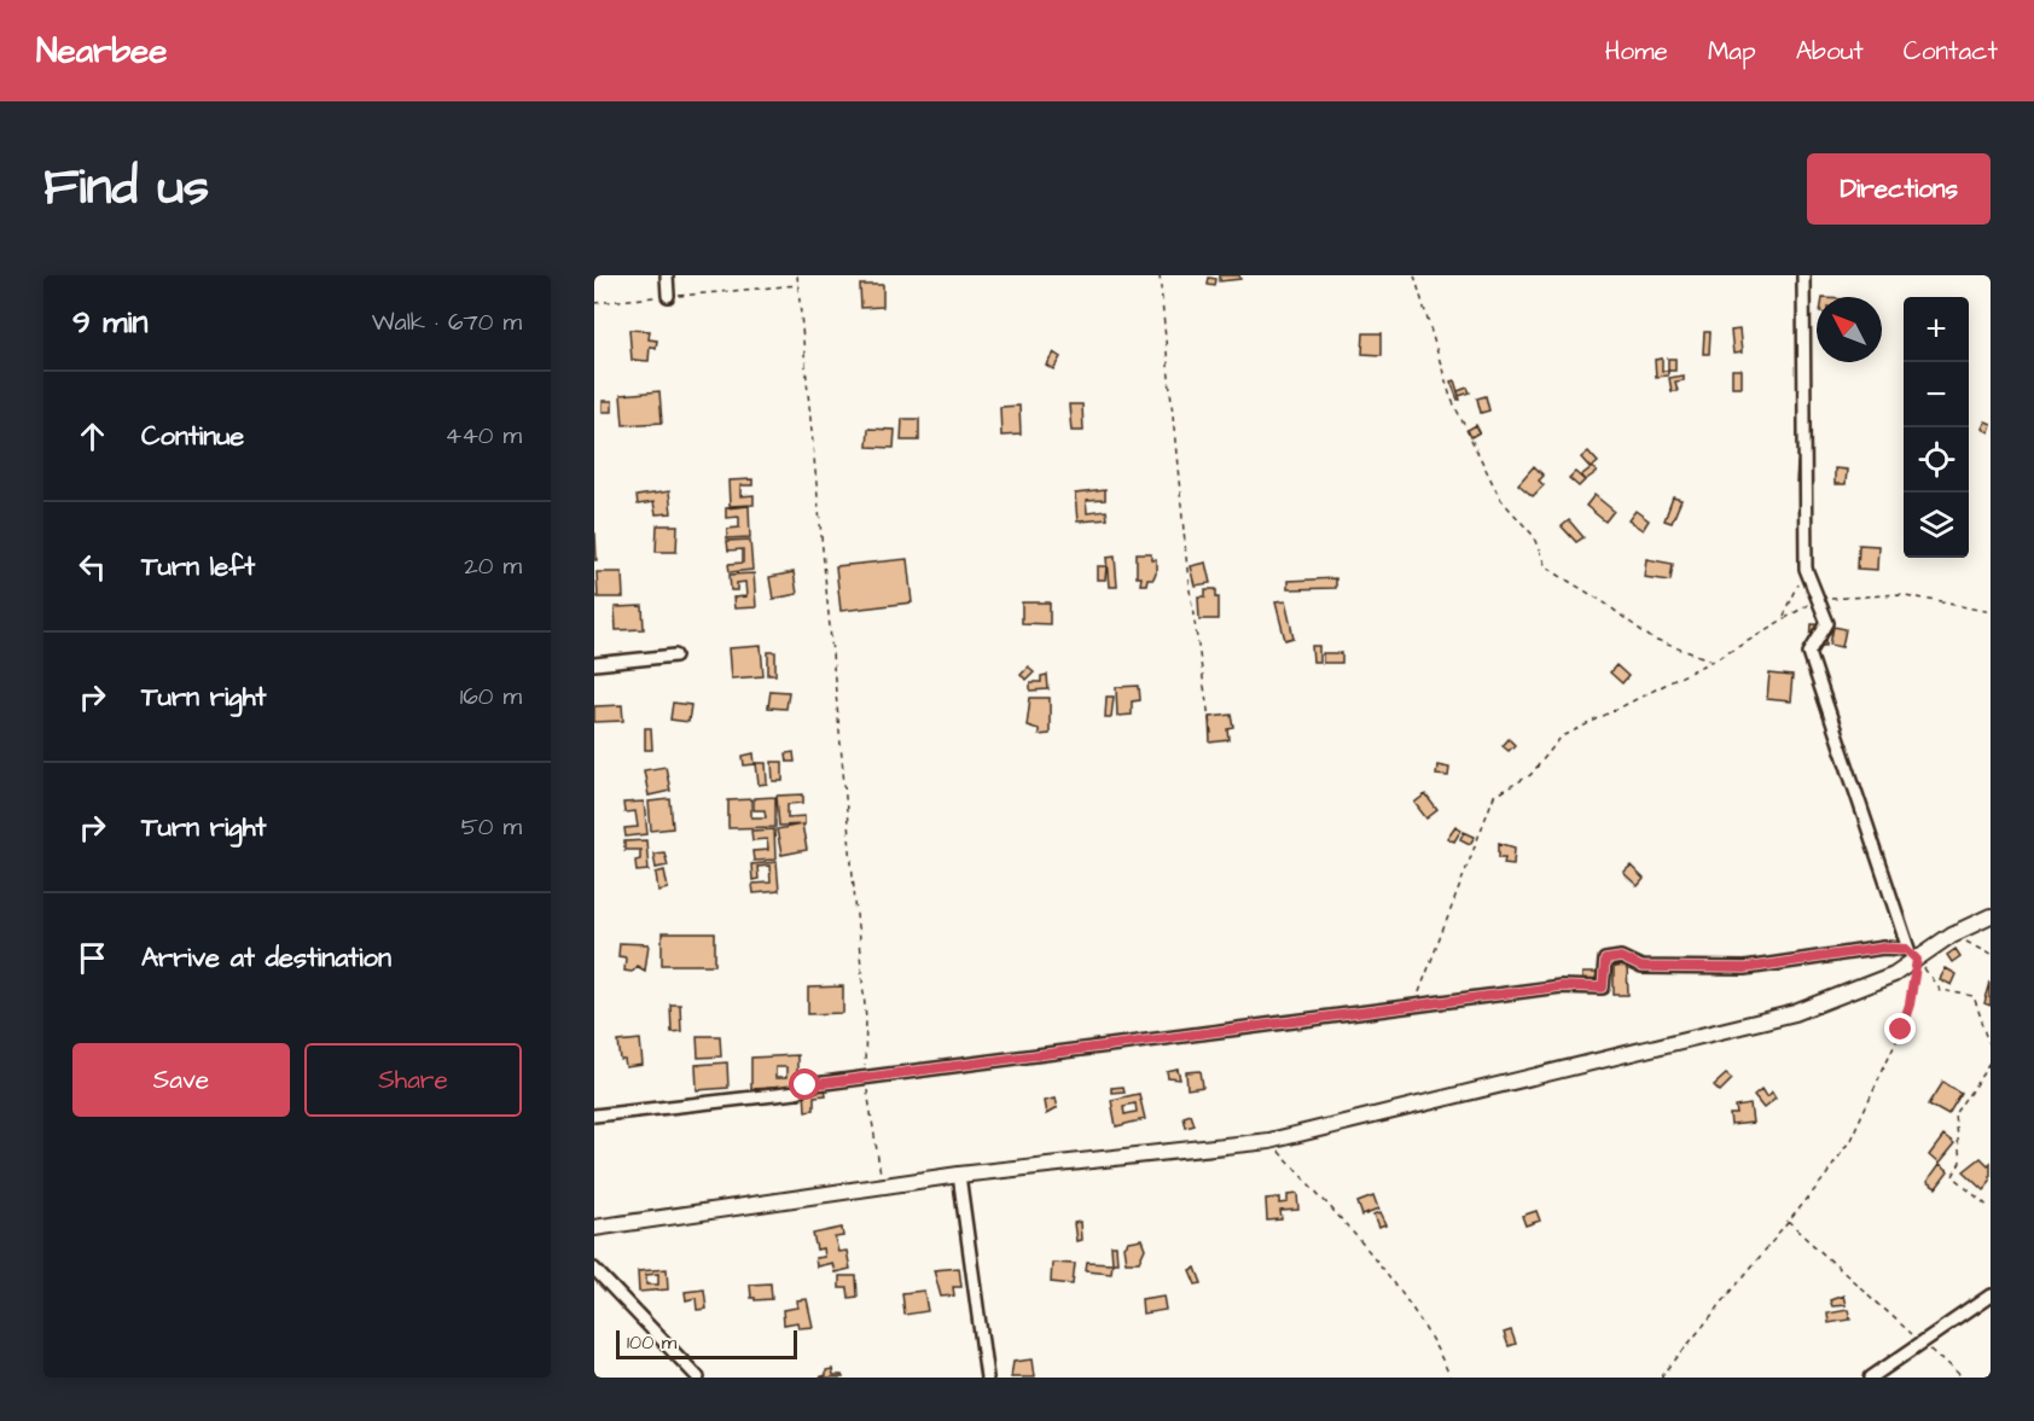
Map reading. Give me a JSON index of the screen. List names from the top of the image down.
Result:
{
  "scale_bar": "100 m",
  "north": "top left",
  "page": {
    "header": "Nearbee",
    "nav": [
      "Home",
      "Map",
      "About",
      "Contact"
    ],
    "title": "Find us",
    "buttons": [
      "Directions",
      ["Save", "Share"]
    ],
    "heading": ["9 min", "Walk · 670 m"],
    "map_buttons": ["+", "−"],
    "list": [
      ["Continue", "440 m"],
      ["Turn left", "20 m"],
      ["Turn right", "160 m"],
      ["Turn right", "50 m"],
      "Arrive at destination"
    ],
    "scale": "100 m"
  }
}
